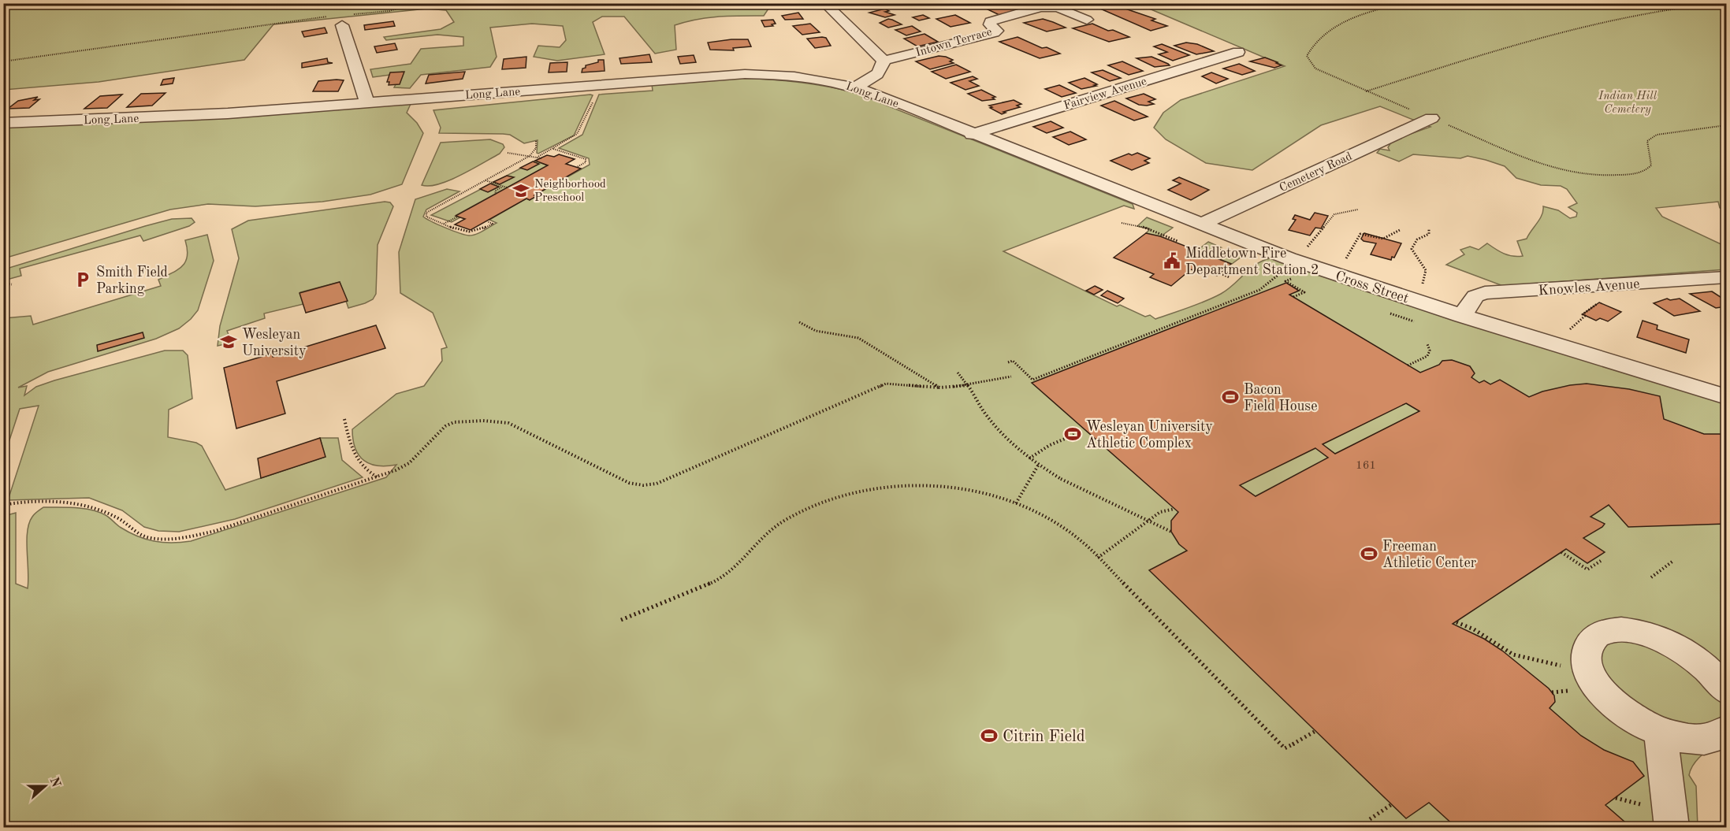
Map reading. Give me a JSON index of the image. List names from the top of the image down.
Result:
{
  "streets": {
    "street": [
      "Intown Terrace",
      "Long Lane",
      "Fairview Avenue",
      "Cemetery Road",
      "Cross Street",
      "Knowles Avenue"
    ]
  },
  "crossings": [
    ["Long Lane", "Fairview Avenue"],
    ["Long Lane", "Cross Street"],
    ["Fairview Avenue", "Cross Street"],
    ["Cemetery Road", "Cross Street"],
    ["Cross Street", "Knowles Avenue"]
  ],
  "parks": ["Indian Hill Cemetery"],
  "places": {
    "school or university": ["Neighborhood Preschool", "Wesleyan University"],
    "public building": ["Middletown Fire Department Station 2"],
    "parking": ["Smith Field Parking"],
    "sports": [
      "Bacon Field House",
      "Wesleyan University Athletic Complex",
      "Freeman Athletic Center",
      "Citrin Field"
    ]
  },
  "house_numbers": ["161"],
  "north": "right"
}
